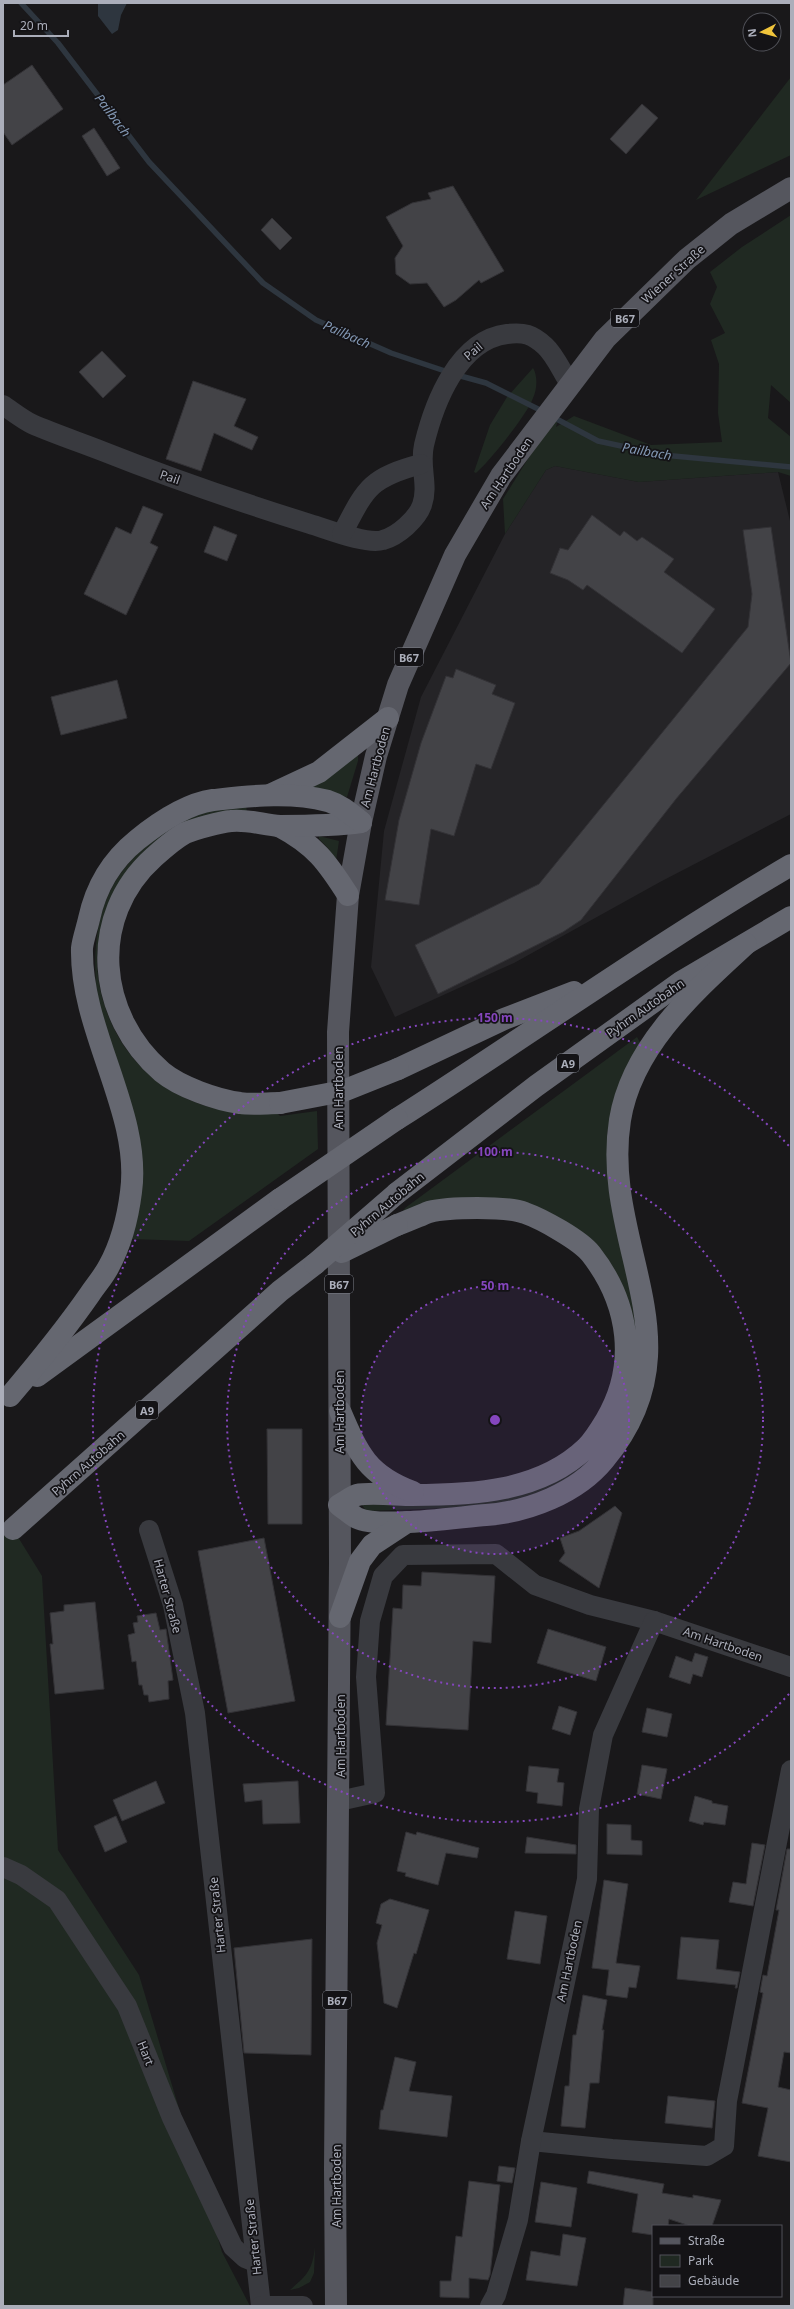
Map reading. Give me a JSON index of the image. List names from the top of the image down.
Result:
{
  "streets": {
    "highway": ["Pyhrn Autobahn", "A9"],
    "main road": ["Wiener Straße", "B67", "Am Hartboden"],
    "street": ["Pail", "Harter Straße", "Hart"]
  },
  "crossings": [
    ["Wiener Straße", "Pail"],
    ["Wiener Straße", "Am Hartboden"],
    ["Harter Straße", "Hart"]
  ],
  "water": ["Pailbach"],
  "legend": ["Straße", "Park", "Gebäude"],
  "scale_bar": "20 m",
  "north": "left",
  "rings": ["150 m", "100 m", "50 m"]
}
